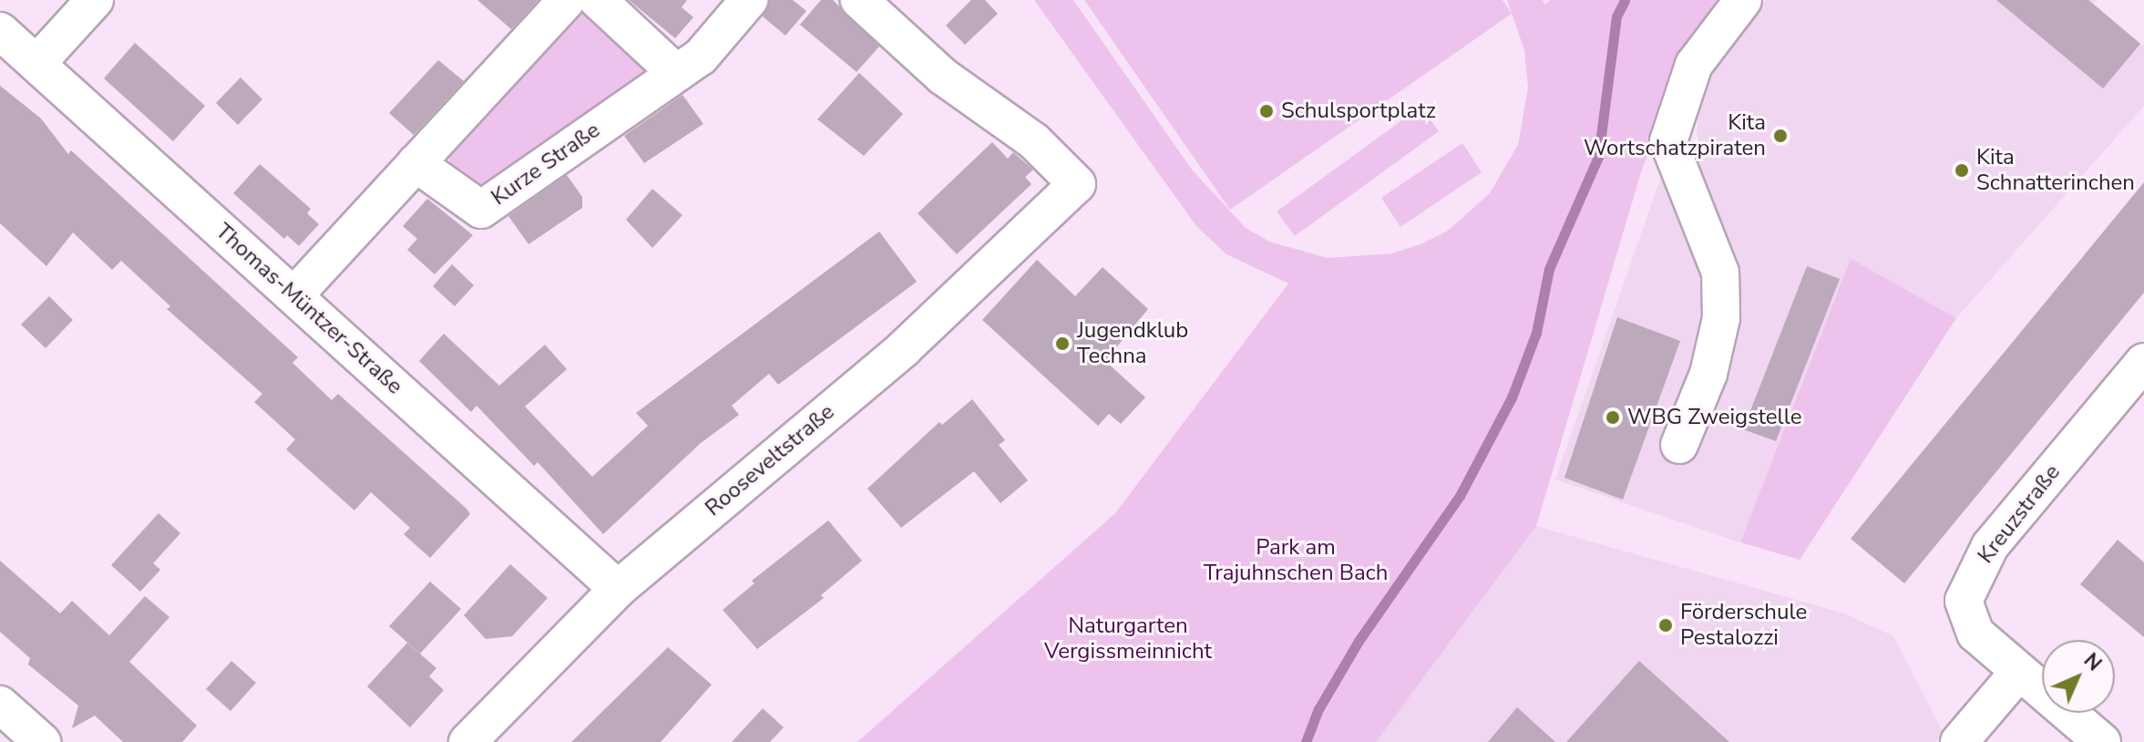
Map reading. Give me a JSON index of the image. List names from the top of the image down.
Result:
{
  "streets": {
    "street": [
      "Kurze Straße",
      "Thomas-Müntzer-Straße",
      "Rooseveltstraße",
      "Kreuzstraße"
    ]
  },
  "crossings": [
    ["Thomas-Müntzer-Straße", "Rooseveltstraße"]
  ],
  "parks": ["Park am Trajuhnschen Bach", "Naturgarten Vergissmeinnicht"],
  "places": [
    "Schulsportplatz",
    "Kita Wortschatzpiraten",
    "Kita Schnatterinchen",
    "Jugendklub Techna",
    "WBG Zweigstelle",
    "Förderschule Pestalozzi"
  ],
  "north": "top right"
}
